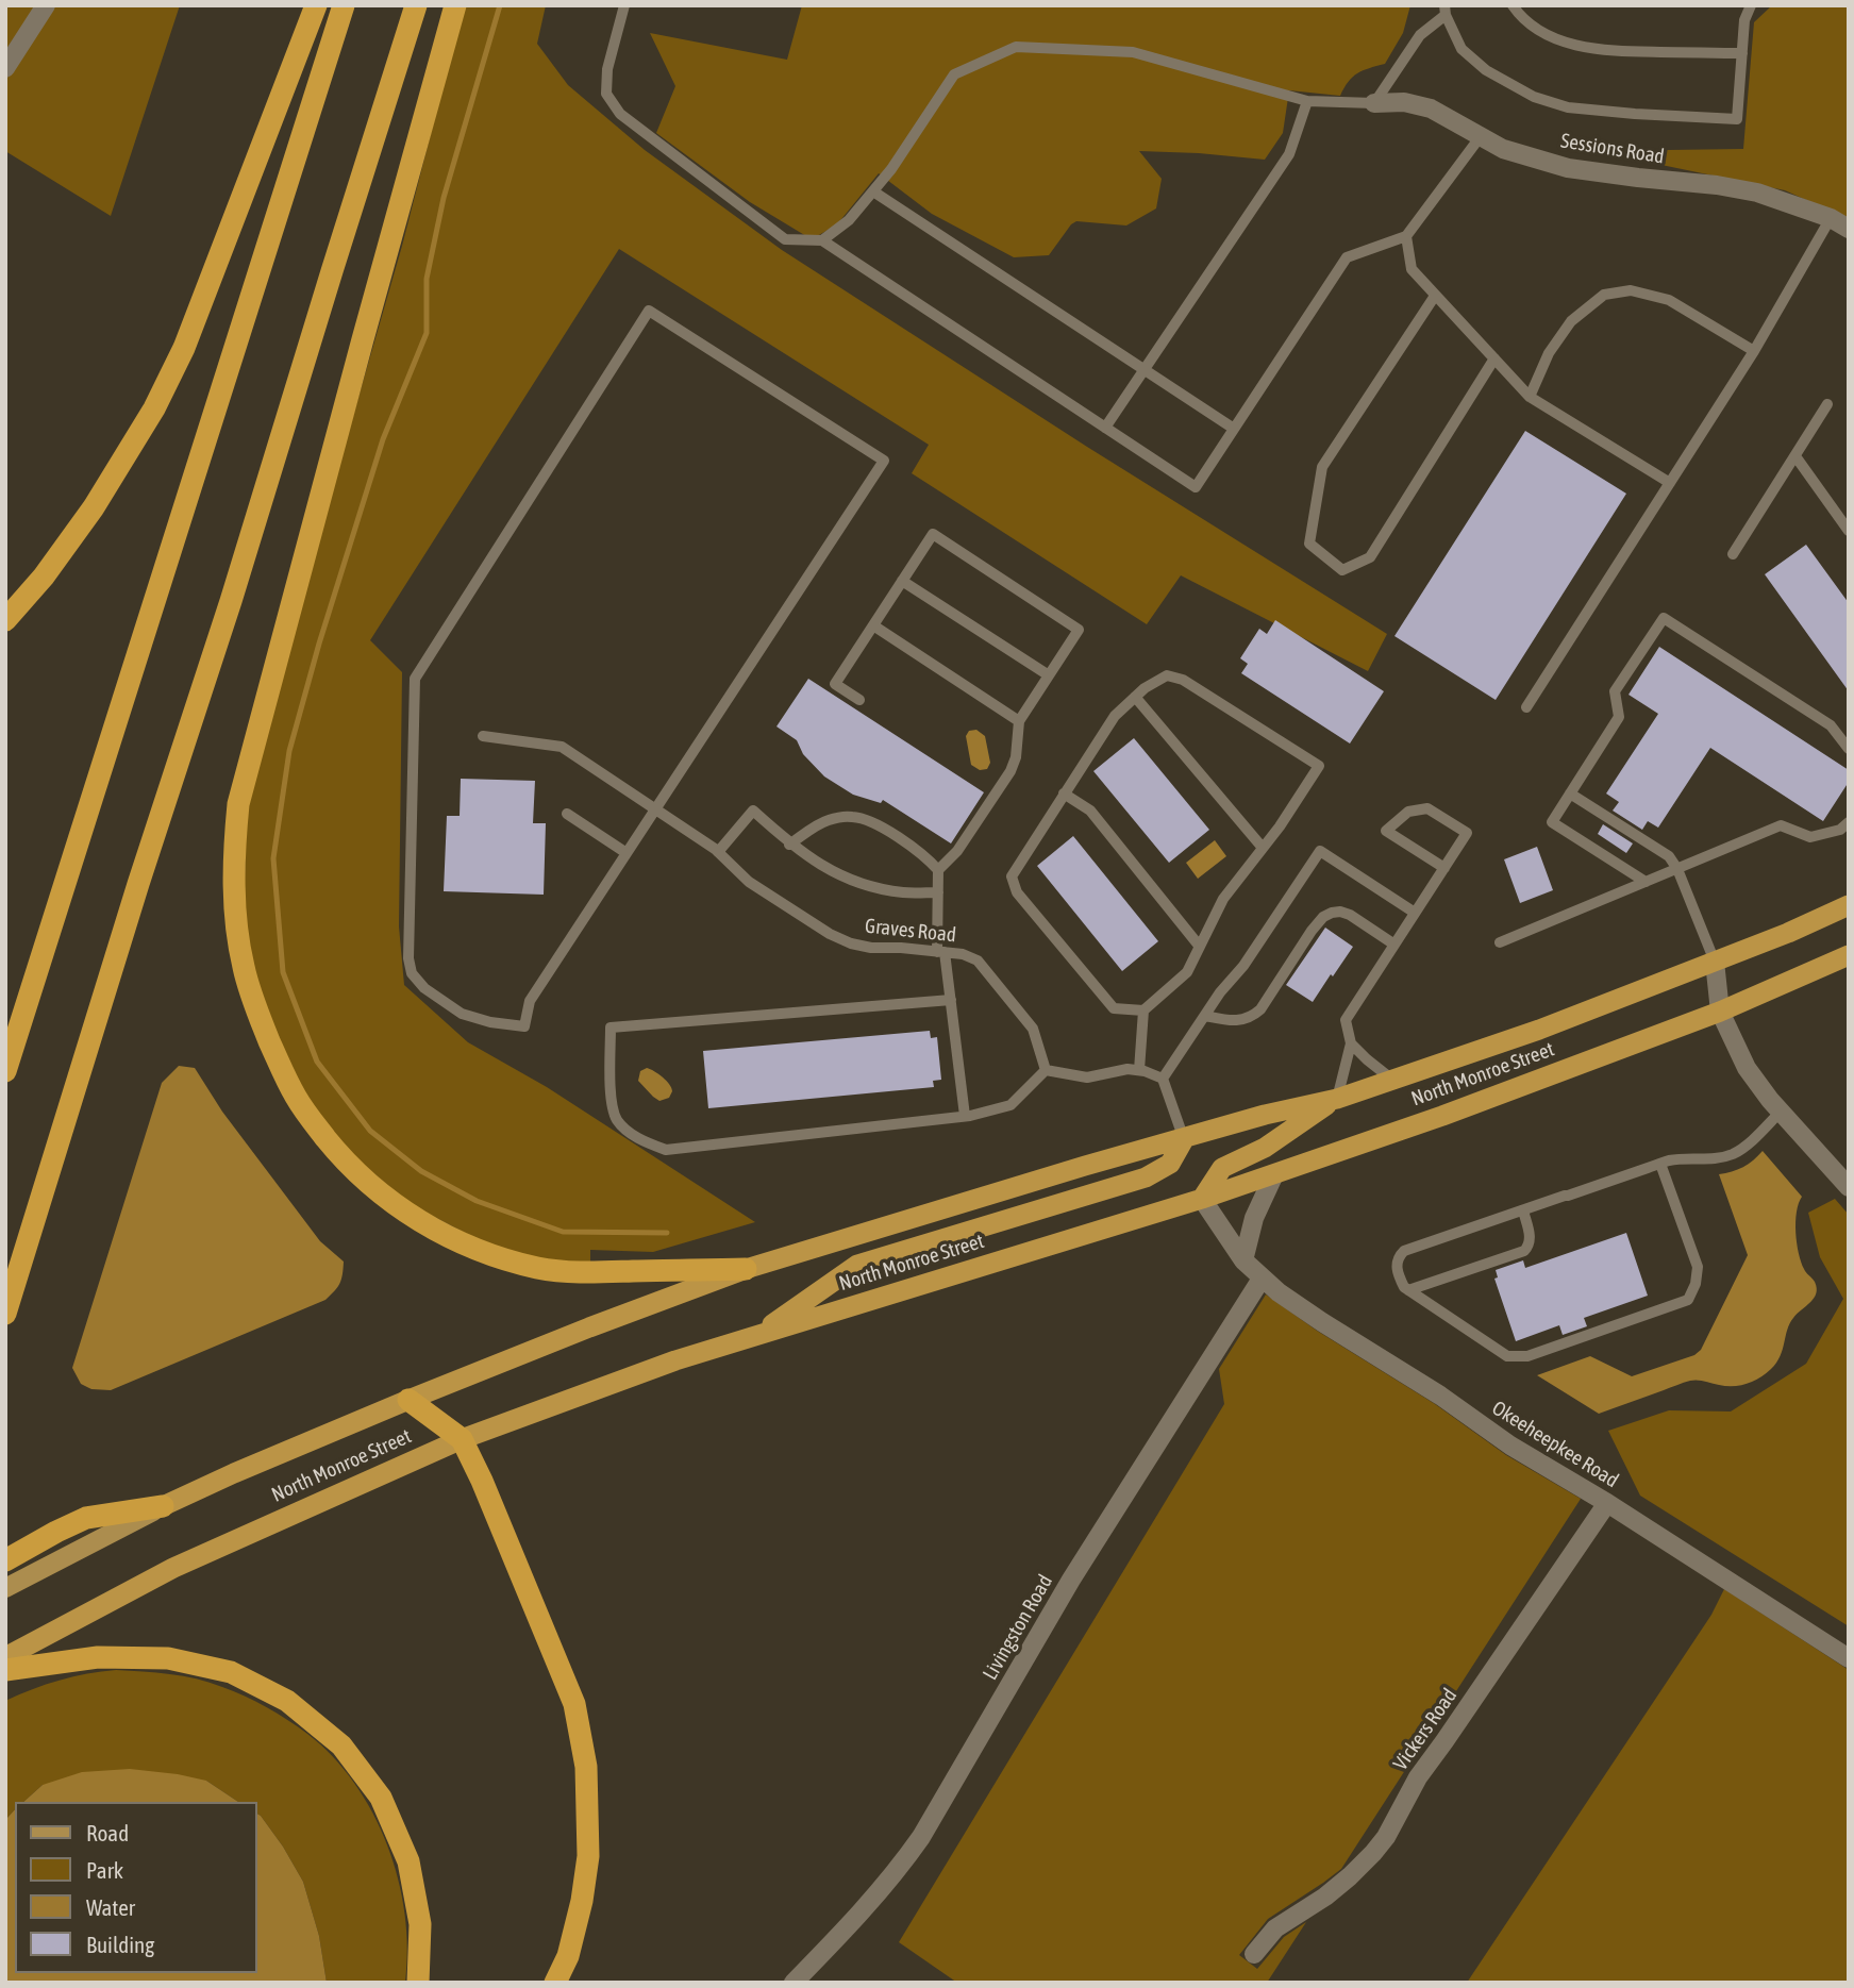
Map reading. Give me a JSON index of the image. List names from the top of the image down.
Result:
{
  "streets": {
    "highway": ["North Monroe Street"],
    "street": [
      "Sessions Road",
      "Okeeheepkee Road",
      "Livingston Road",
      "Vickers Road"
    ],
    "lane": ["Graves Road"]
  },
  "crossings": [
    ["North Monroe Street", "Okeeheepkee Road"],
    ["Okeeheepkee Road", "Livingston Road"],
    ["Okeeheepkee Road", "Vickers Road"]
  ],
  "legend": [
    "Road",
    "Park",
    "Water",
    "Building"
  ]
}
